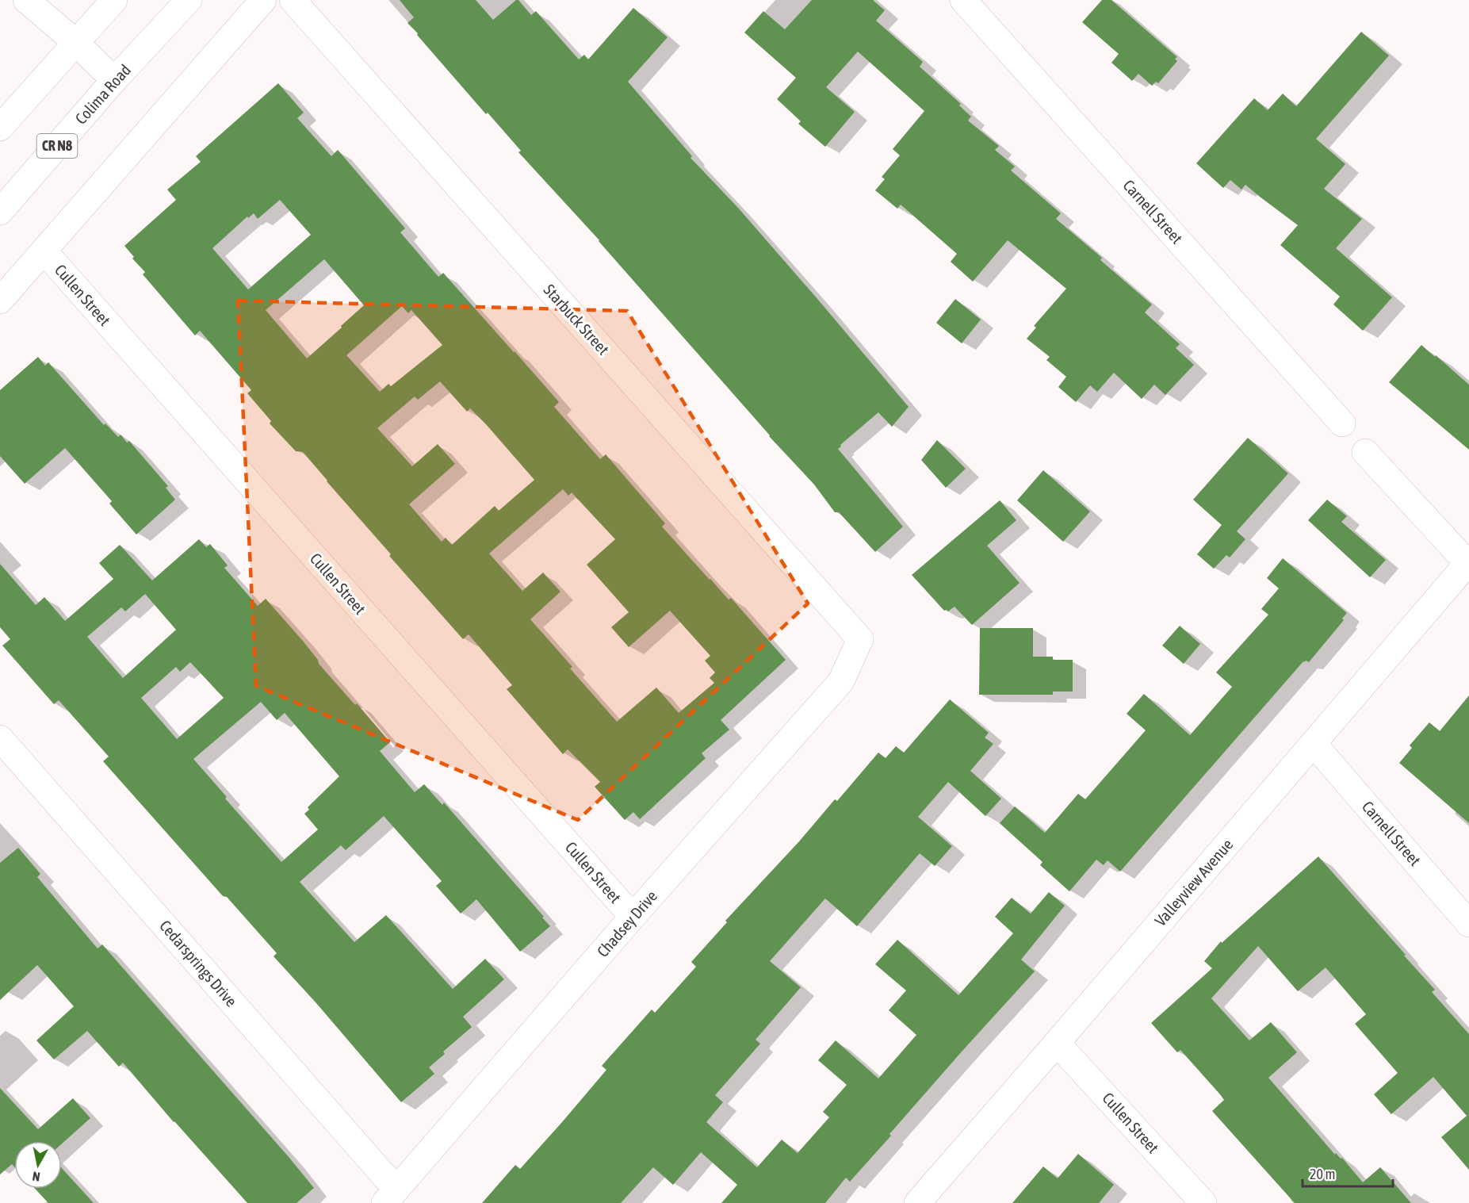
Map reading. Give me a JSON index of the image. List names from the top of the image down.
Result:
{
  "streets": {
    "street": [
      "Colima Road",
      "CR N8",
      "Carnell Street",
      "Cullen Street",
      "Starbuck Street",
      "Valleyview Avenue",
      "Chadsey Drive",
      "Cedarsprings Drive"
    ]
  },
  "crossings": [
    ["Carnell Street", "Valleyview Avenue"],
    ["Cullen Street", "Valleyview Avenue"],
    ["Cullen Street", "Chadsey Drive"],
    ["Starbuck Street", "Chadsey Drive"],
    ["Chadsey Drive", "Cedarsprings Drive"]
  ],
  "scale_bar": "20 m",
  "north": "bottom"
}
